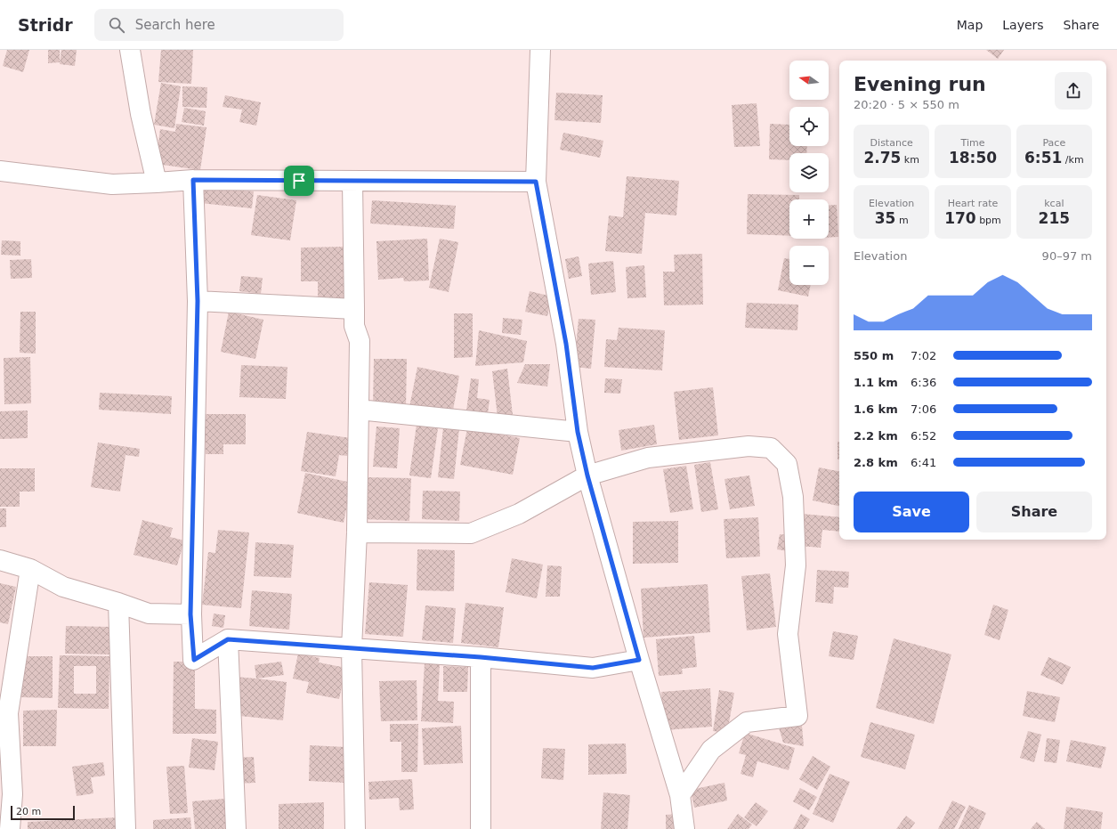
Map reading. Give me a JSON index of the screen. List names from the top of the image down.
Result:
{
  "scale_bar": "20 m",
  "north": "left",
  "page": {
    "header": "Stridr",
    "search": "Search here",
    "nav": ["Map", "Layers", "Share"],
    "map_buttons": ["+", "−"],
    "heading": ["Evening run", "20:20 · 5 × 550 m"],
    "stats": [
      ["Distance", "2.75 km"],
      ["Time", "18:50"],
      ["Pace", "6:51 /km"],
      ["Elevation", "35 m"],
      ["Heart rate", "170 bpm"],
      ["kcal", "215"]
    ],
    "chart": ["Elevation", "90–97 m"],
    "list": [
      {
        "name": "550 m",
        "note": "7:02"
      },
      {
        "name": "1.1 km",
        "note": "6:36"
      },
      {
        "name": "1.6 km",
        "note": "7:06"
      },
      {
        "name": "2.2 km",
        "note": "6:52"
      },
      {
        "name": "2.8 km",
        "note": "6:41"
      }
    ],
    "buttons": ["Save", "Share"],
    "scale": "20 m"
  }
}
